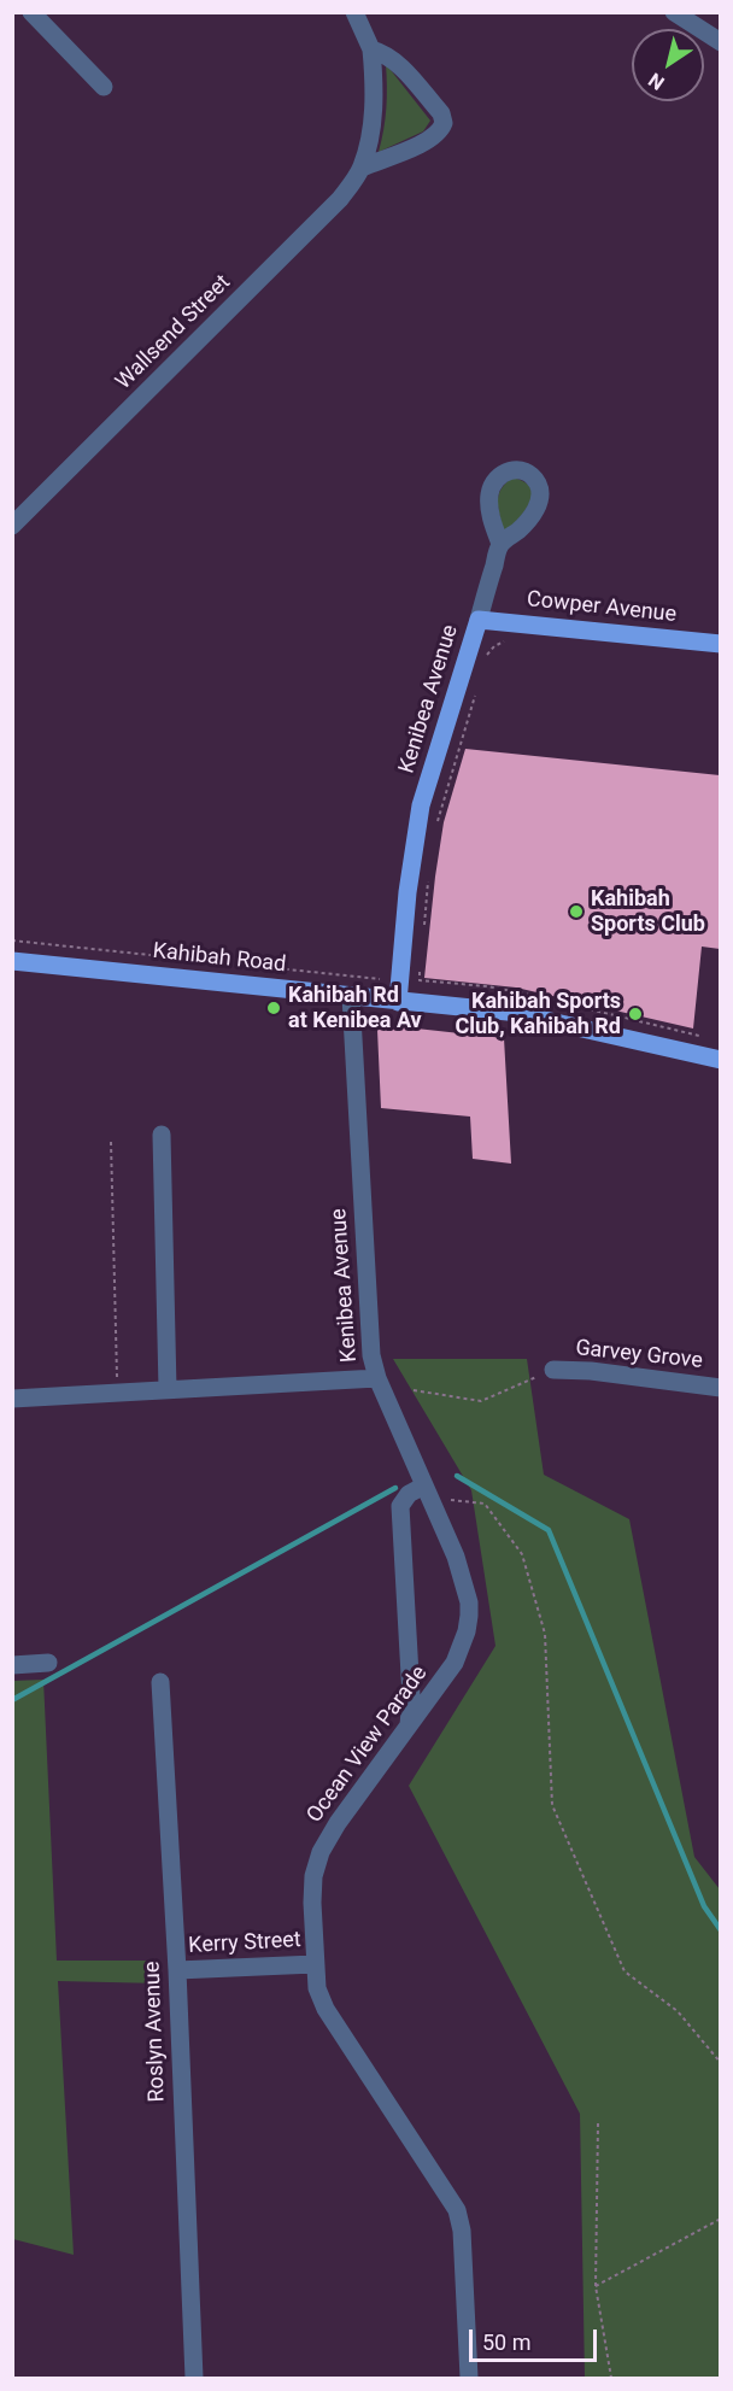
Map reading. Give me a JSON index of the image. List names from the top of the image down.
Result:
{
  "streets": {
    "main road": ["Cowper Avenue", "Kenibea Avenue", "Kahibah Road"],
    "street": [
      "Wallsend Street",
      "Garvey Grove",
      "Ocean View Parade",
      "Kerry Street",
      "Roslyn Avenue"
    ]
  },
  "crossings": [
    ["Cowper Avenue", "Kenibea Avenue"],
    ["Kenibea Avenue", "Kahibah Road"],
    ["Kenibea Avenue", "Ocean View Parade"],
    ["Ocean View Parade", "Kerry Street"],
    ["Kerry Street", "Roslyn Avenue"]
  ],
  "places": ["Kahibah Sports Club", "Kahibah Rd at Kenibea Av", "Kahibah Sports Club, Kahibah Rd"],
  "scale_bar": "50 m",
  "north": "bottom left"
}
